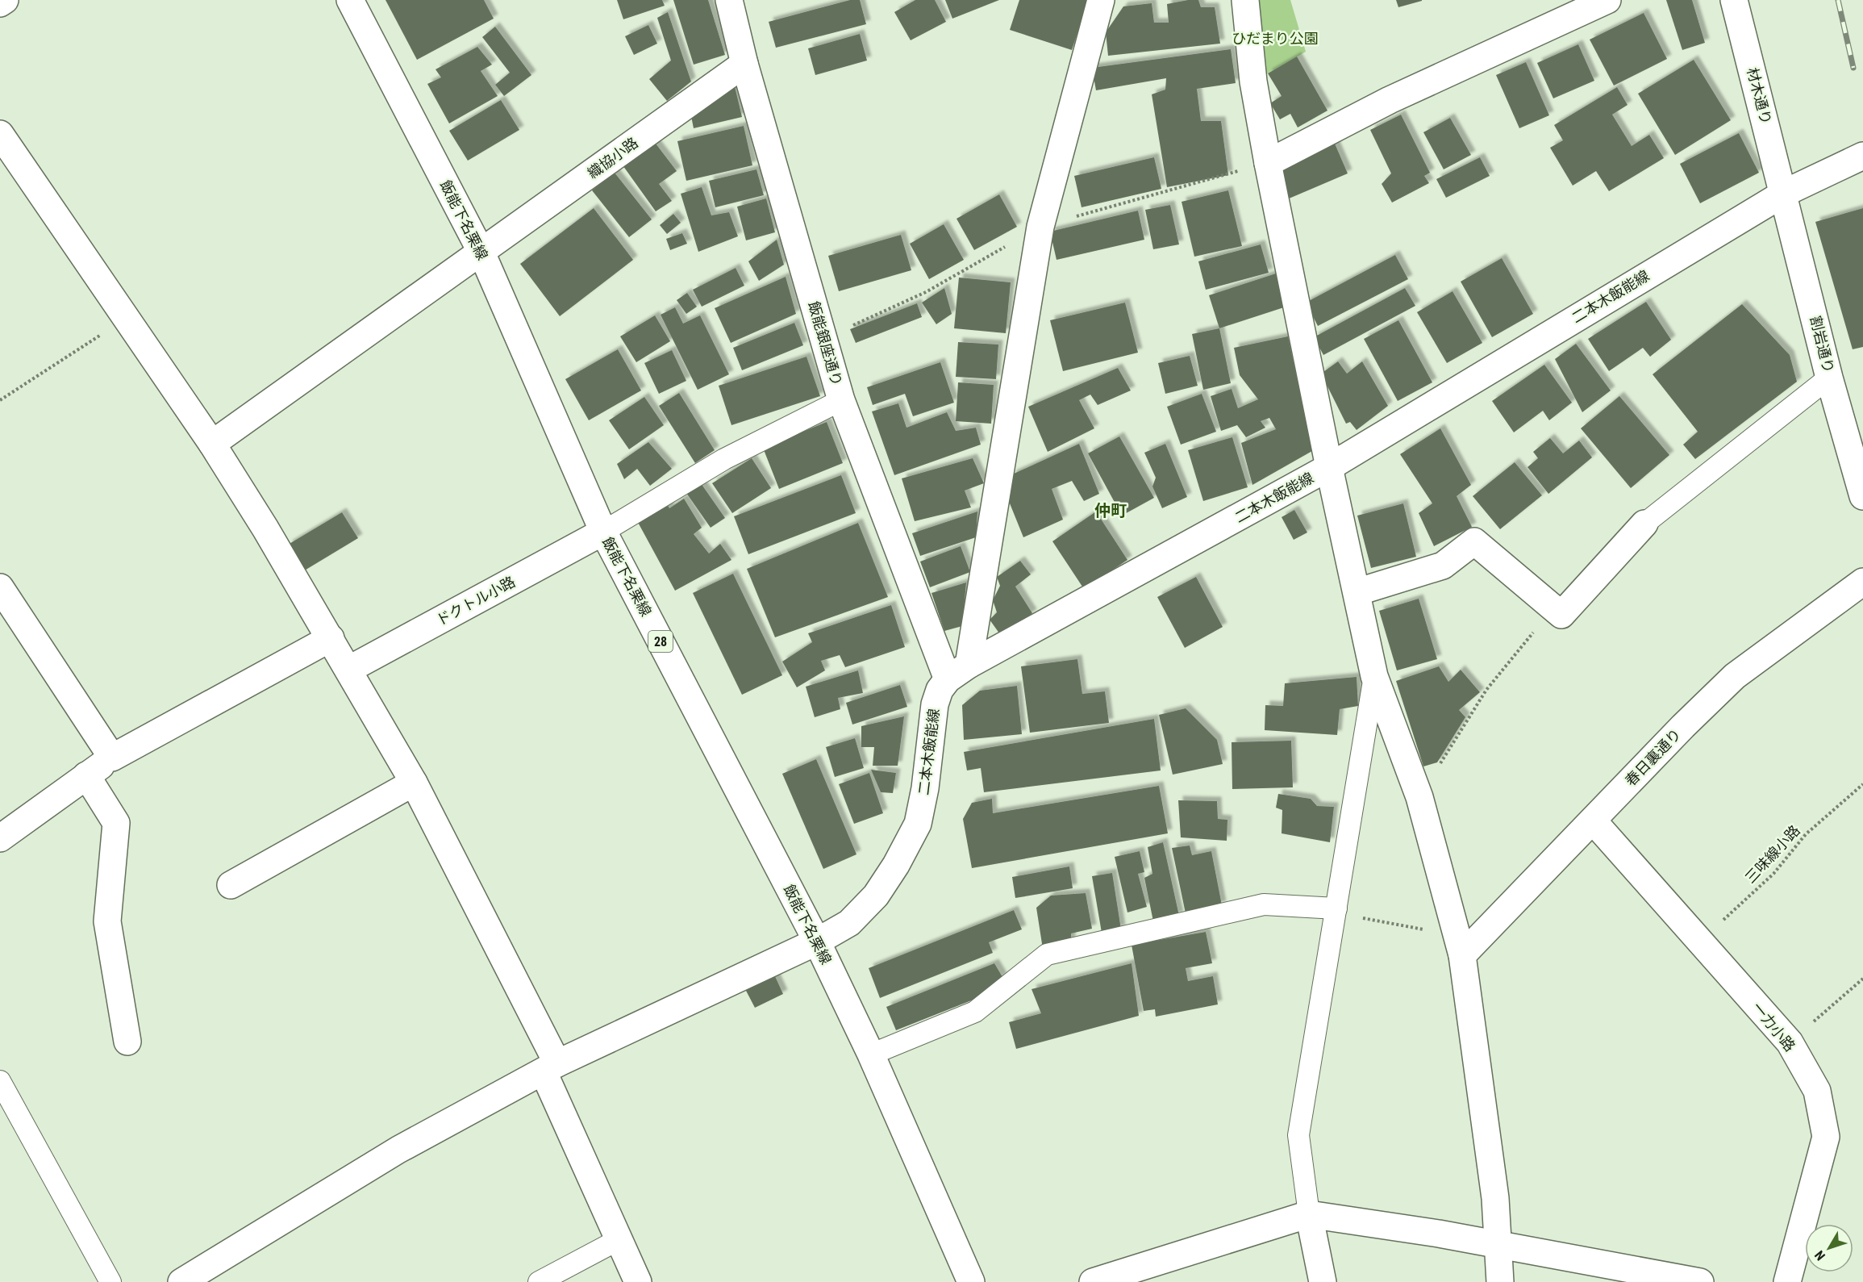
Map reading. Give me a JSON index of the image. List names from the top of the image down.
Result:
{
  "streets": {
    "street": [
      "材木通り",
      "織協小路",
      "飯能下名栗線",
      "二本木飯能線",
      "飯能銀座通り",
      "割岩通り",
      "ドクトル小路",
      "28",
      "春日裏通り",
      "一力小路"
    ],
    "path": ["三味線小路"]
  },
  "crossings": [
    ["材木通り", "二本木飯能線"],
    ["材木通り", "割岩通り"],
    ["織協小路", "飯能下名栗線"],
    ["織協小路", "飯能銀座通り"],
    ["飯能下名栗線", "二本木飯能線"],
    ["飯能下名栗線", "ドクトル小路"],
    ["二本木飯能線", "飯能銀座通り"],
    ["二本木飯能線", "割岩通り"],
    ["春日裏通り", "一力小路"],
    ["三味線小路", "一力小路"]
  ],
  "districts": ["仲町"],
  "parks": ["ひだまり公園"],
  "north": "bottom left"
}
